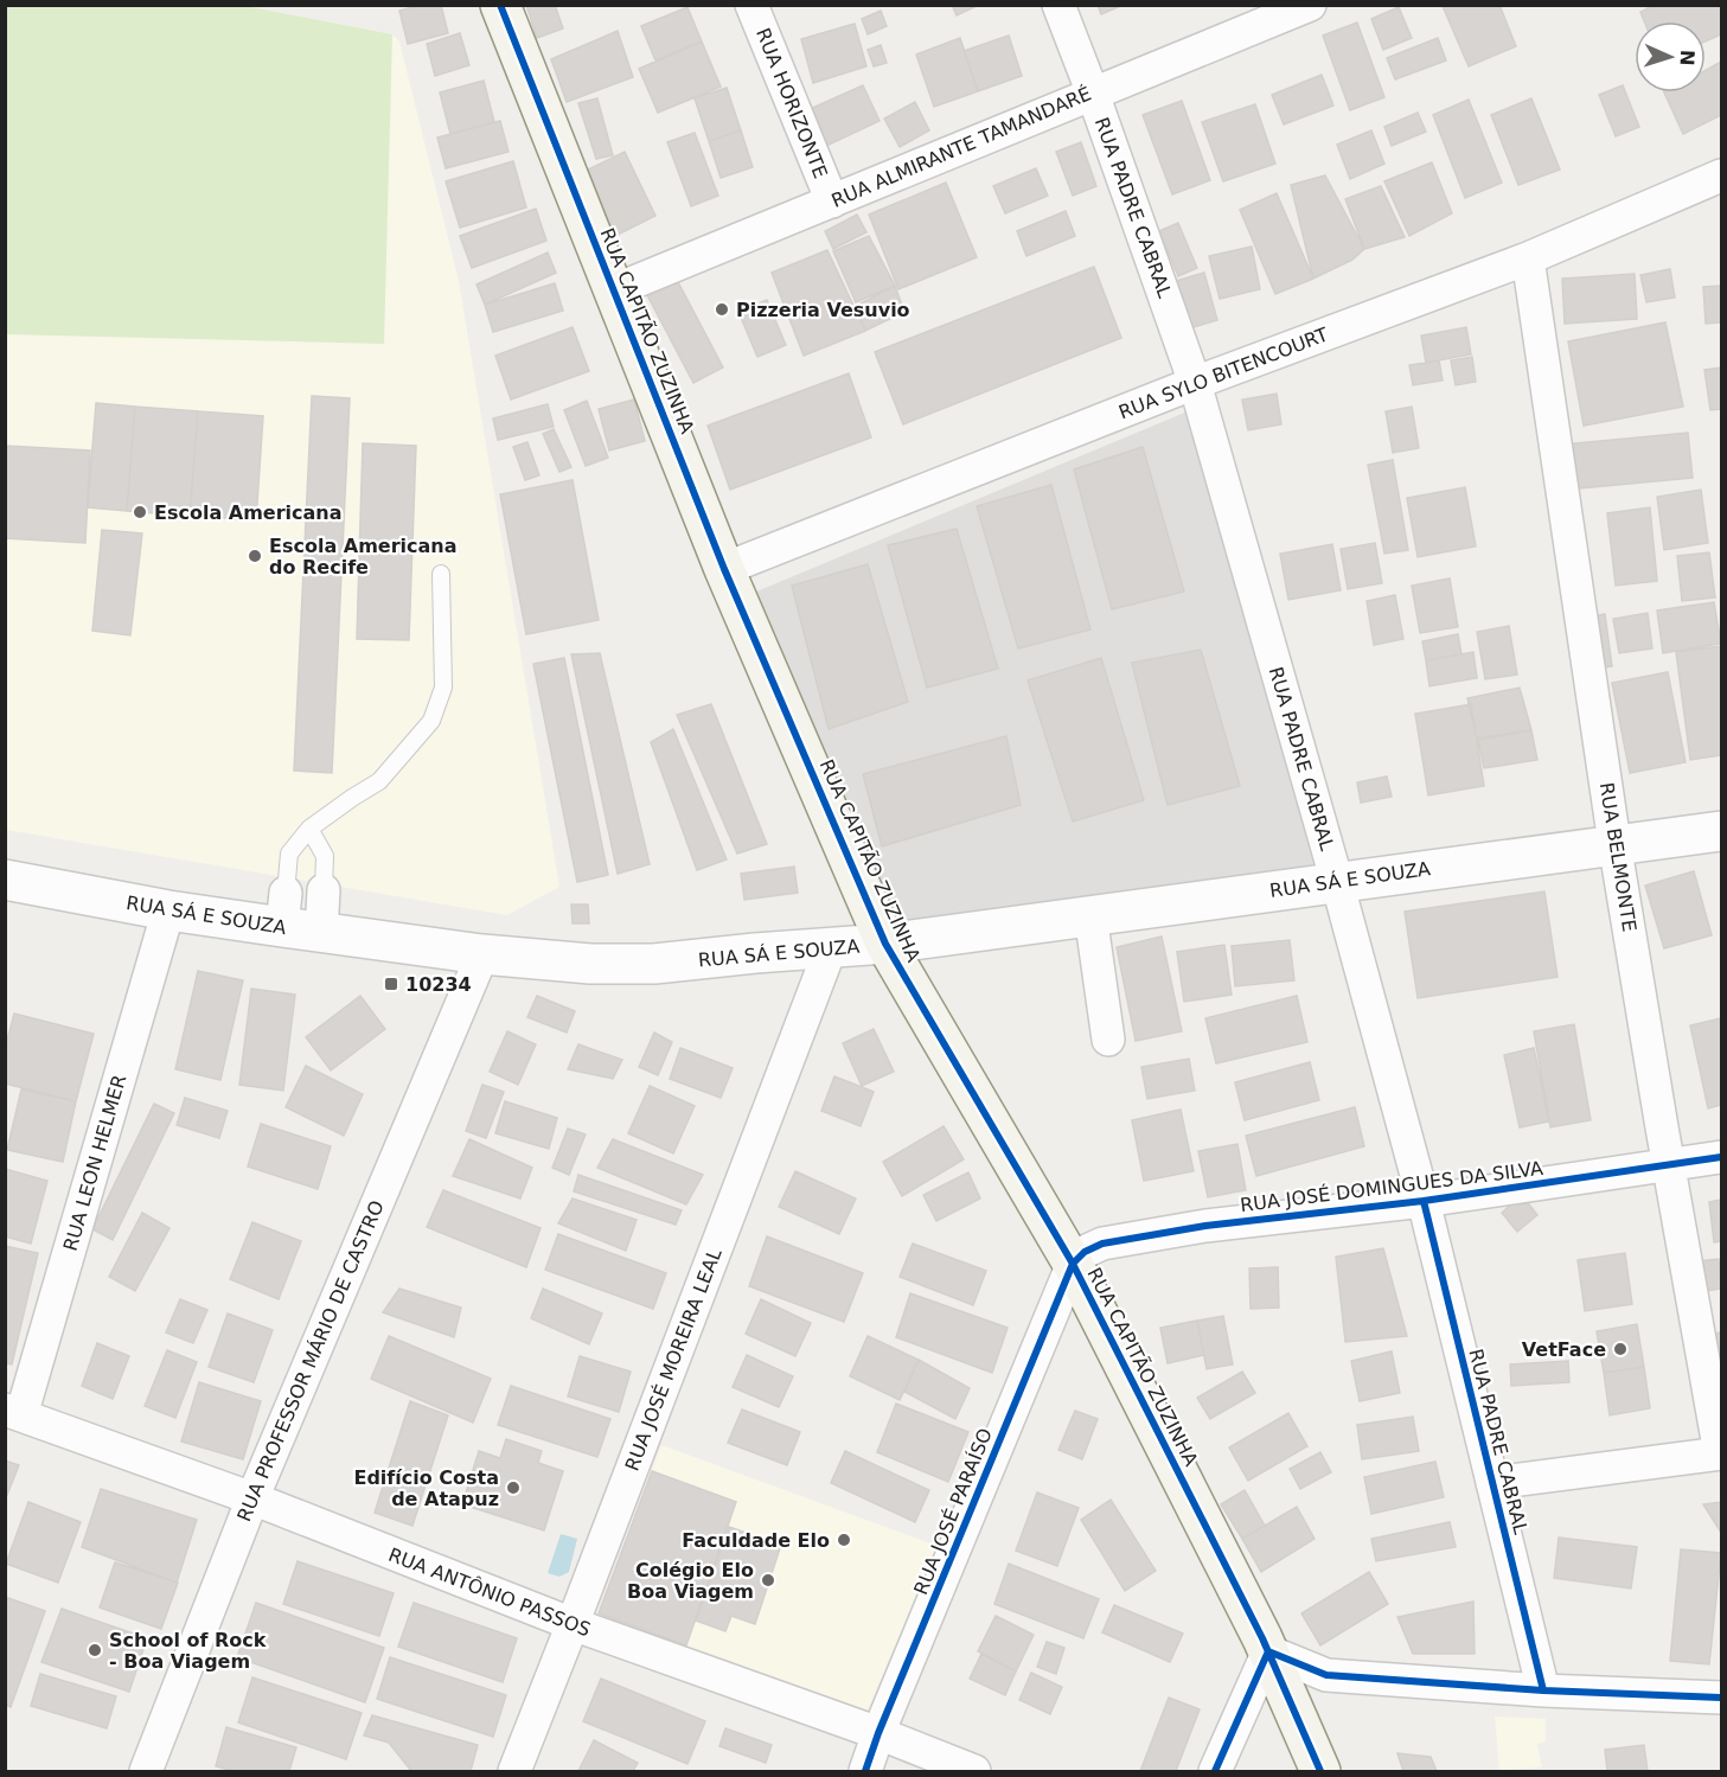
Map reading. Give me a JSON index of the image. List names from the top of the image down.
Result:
{
  "streets": {
    "main road": ["RUA CAPITÃO ZUZINHA"],
    "street": [
      "RUA HORIZONTE",
      "RUA ALMIRANTE TAMANDARÉ",
      "RUA PADRE CABRAL",
      "RUA SYLO BITENCOURT",
      "RUA BELMONTE",
      "RUA SÁ E SOUZA",
      "RUA LEON HELMER",
      "RUA JOSÉ DOMINGUES DA SILVA",
      "RUA JOSÉ MOREIRA LEAL",
      "RUA PROFESSOR MÁRIO DE CASTRO",
      "RUA JOSÉ PARAÍSO",
      "RUA ANTÔNIO PASSOS"
    ]
  },
  "crossings": [
    ["RUA HORIZONTE", "RUA ALMIRANTE TAMANDARÉ"],
    ["RUA ALMIRANTE TAMANDARÉ", "RUA PADRE CABRAL"],
    ["RUA ALMIRANTE TAMANDARÉ", "RUA CAPITÃO ZUZINHA"],
    ["RUA PADRE CABRAL", "RUA SYLO BITENCOURT"],
    ["RUA PADRE CABRAL", "RUA SÁ E SOUZA"],
    ["RUA PADRE CABRAL", "RUA JOSÉ DOMINGUES DA SILVA"],
    ["RUA CAPITÃO ZUZINHA", "RUA SYLO BITENCOURT"],
    ["RUA CAPITÃO ZUZINHA", "RUA SÁ E SOUZA"],
    ["RUA CAPITÃO ZUZINHA", "RUA JOSÉ DOMINGUES DA SILVA"],
    ["RUA CAPITÃO ZUZINHA", "RUA JOSÉ PARAÍSO"],
    ["RUA SYLO BITENCOURT", "RUA BELMONTE"],
    ["RUA BELMONTE", "RUA SÁ E SOUZA"],
    ["RUA BELMONTE", "RUA JOSÉ DOMINGUES DA SILVA"],
    ["RUA SÁ E SOUZA", "RUA LEON HELMER"],
    ["RUA SÁ E SOUZA", "RUA JOSÉ MOREIRA LEAL"],
    ["RUA SÁ E SOUZA", "RUA PROFESSOR MÁRIO DE CASTRO"],
    ["RUA LEON HELMER", "RUA ANTÔNIO PASSOS"],
    ["RUA JOSÉ DOMINGUES DA SILVA", "RUA JOSÉ PARAÍSO"],
    ["RUA JOSÉ MOREIRA LEAL", "RUA ANTÔNIO PASSOS"],
    ["RUA PROFESSOR MÁRIO DE CASTRO", "RUA ANTÔNIO PASSOS"],
    ["RUA JOSÉ PARAÍSO", "RUA ANTÔNIO PASSOS"]
  ],
  "places": {
    "other": [
      "Pizzeria Vesuvio",
      "Escola Americana",
      "Escola Americana do Recife",
      "VetFace",
      "Edifício Costa de Atapuz",
      "Faculdade Elo",
      "Colégio Elo Boa Viagem",
      "School of Rock - Boa Viagem"
    ],
    "transit": ["10234"]
  },
  "north": "right"
}
